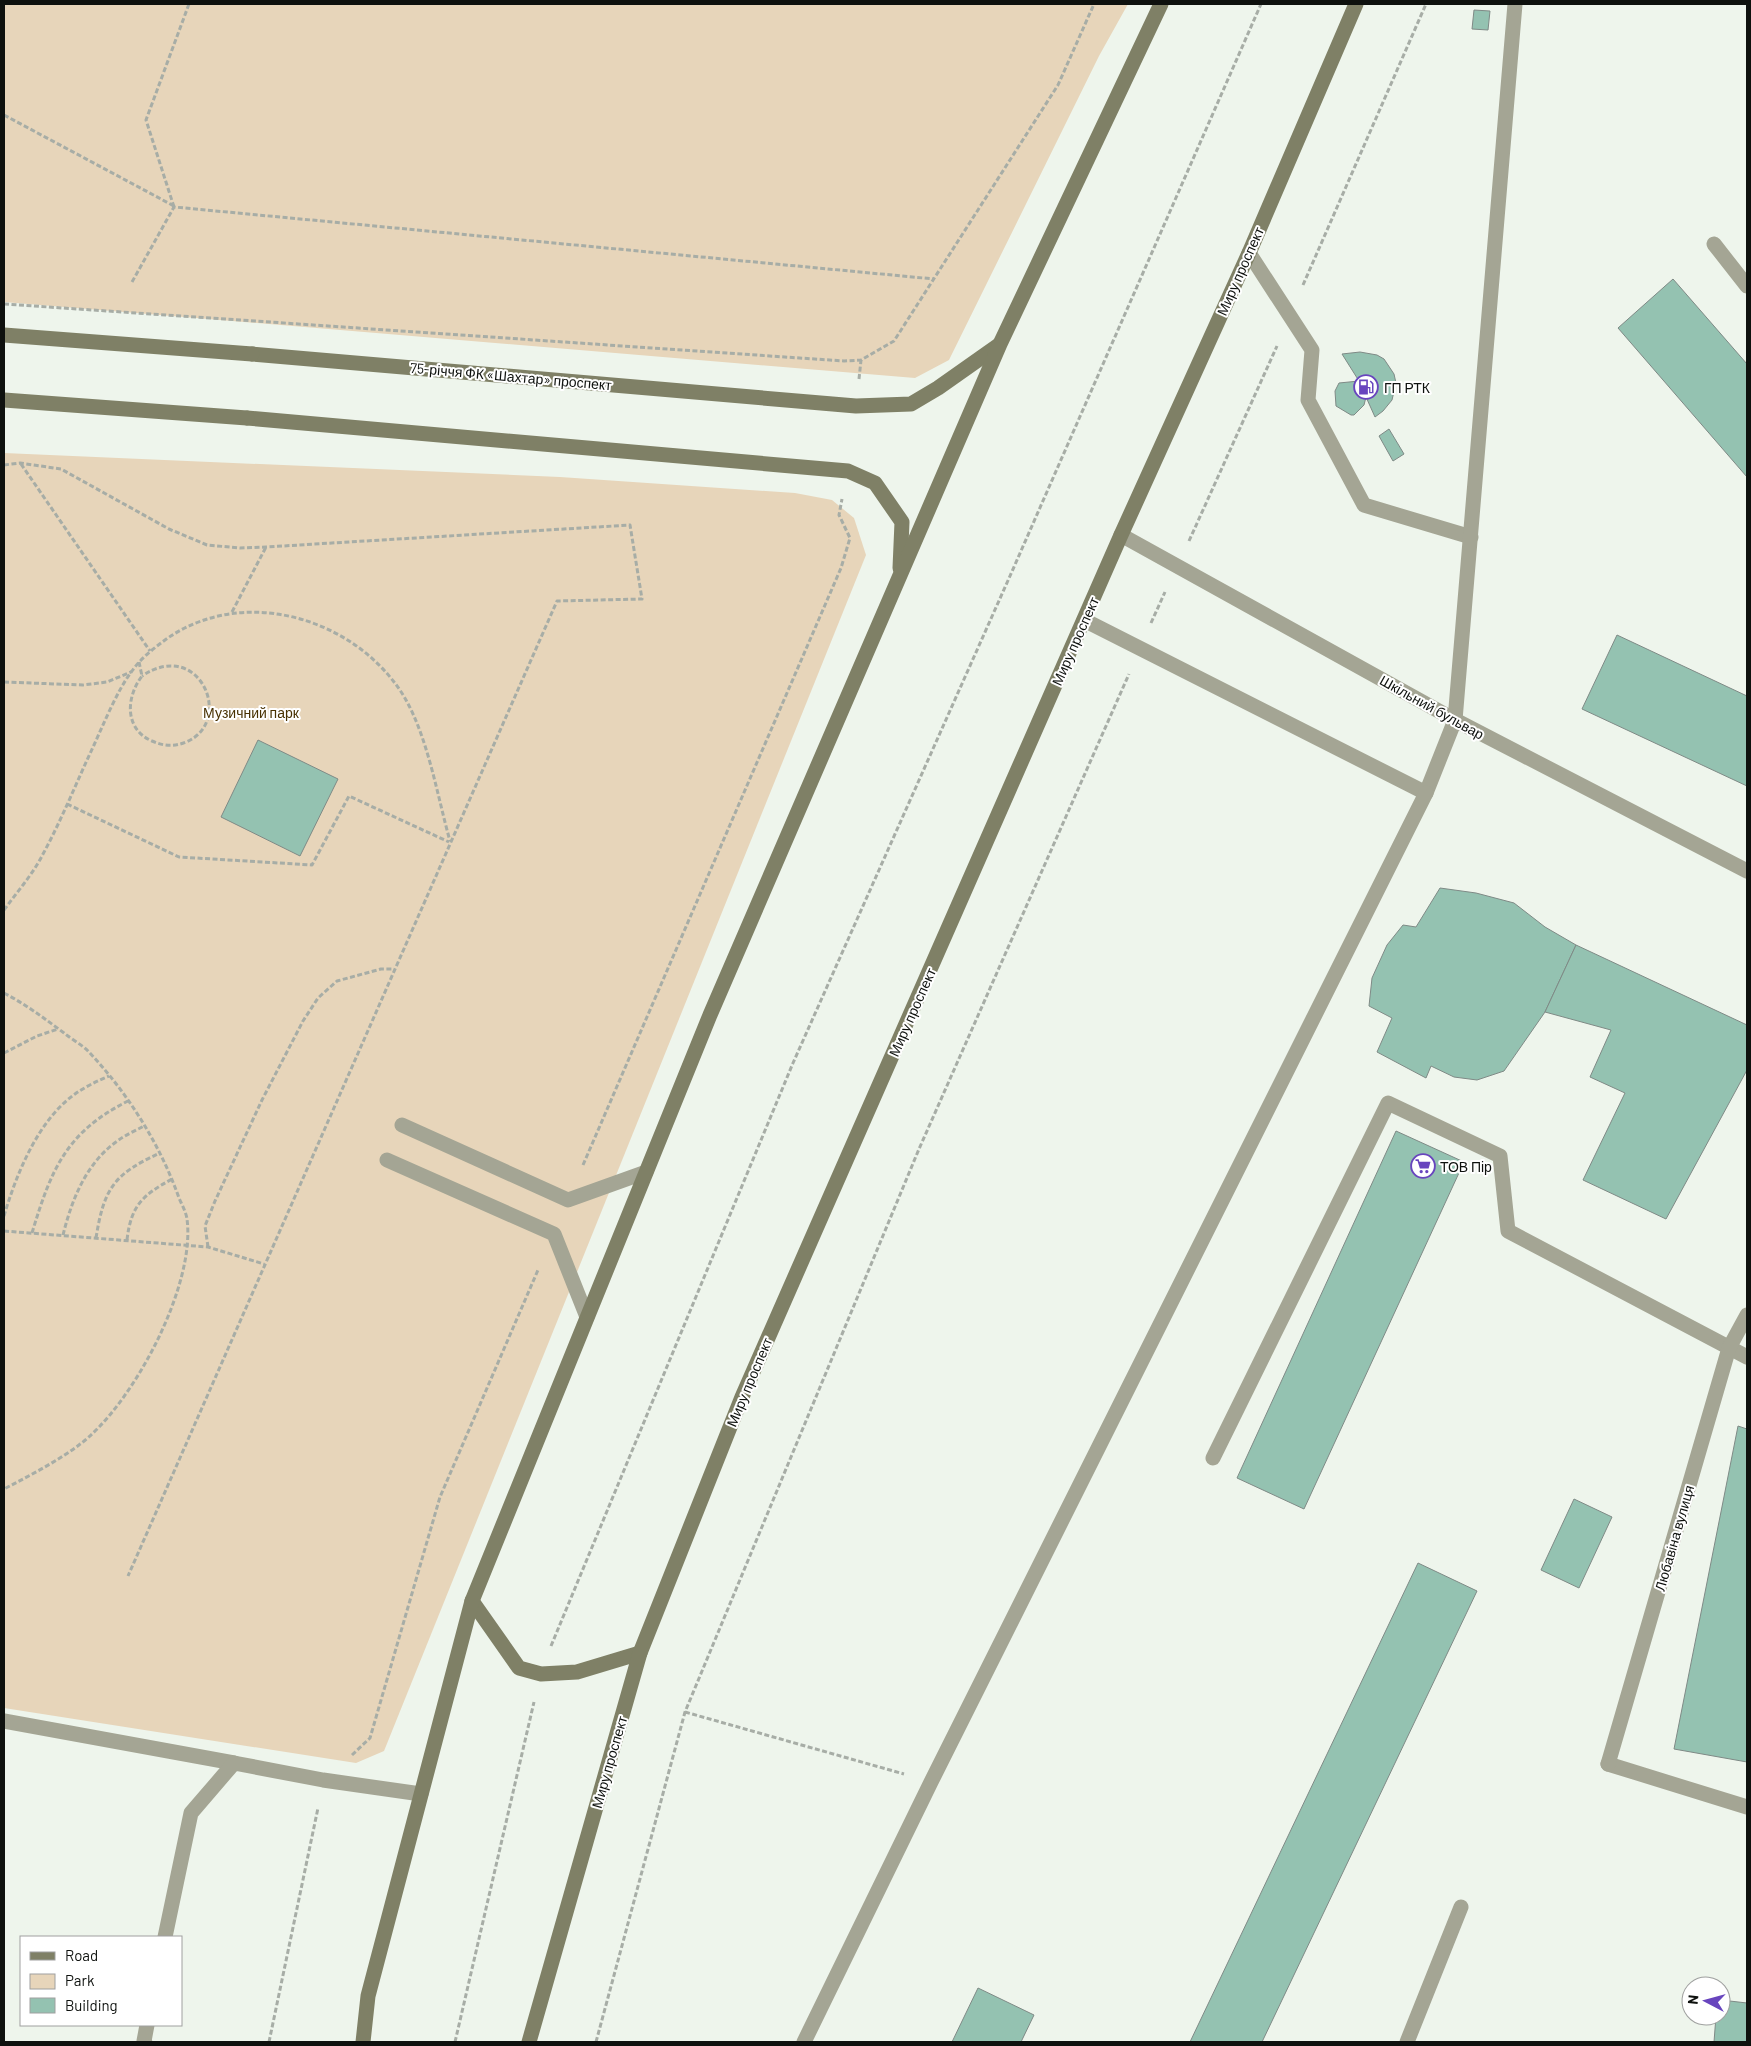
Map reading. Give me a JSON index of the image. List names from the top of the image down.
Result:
{
  "streets": {
    "main road": ["Миру проспект", "75-річчя ФК «Шахтар» проспект"],
    "street": ["Шкільний бульвар", "Любавіна вулиця"]
  },
  "crossings": [
    ["Миру проспект", "Шкільний бульвар"]
  ],
  "parks": ["Музичний парк"],
  "places": {
    "fuel station": ["ГП РТК"],
    "supermarket": ["ТОВ Пір"]
  },
  "legend": ["Road", "Park", "Building"],
  "north": "left"
}
